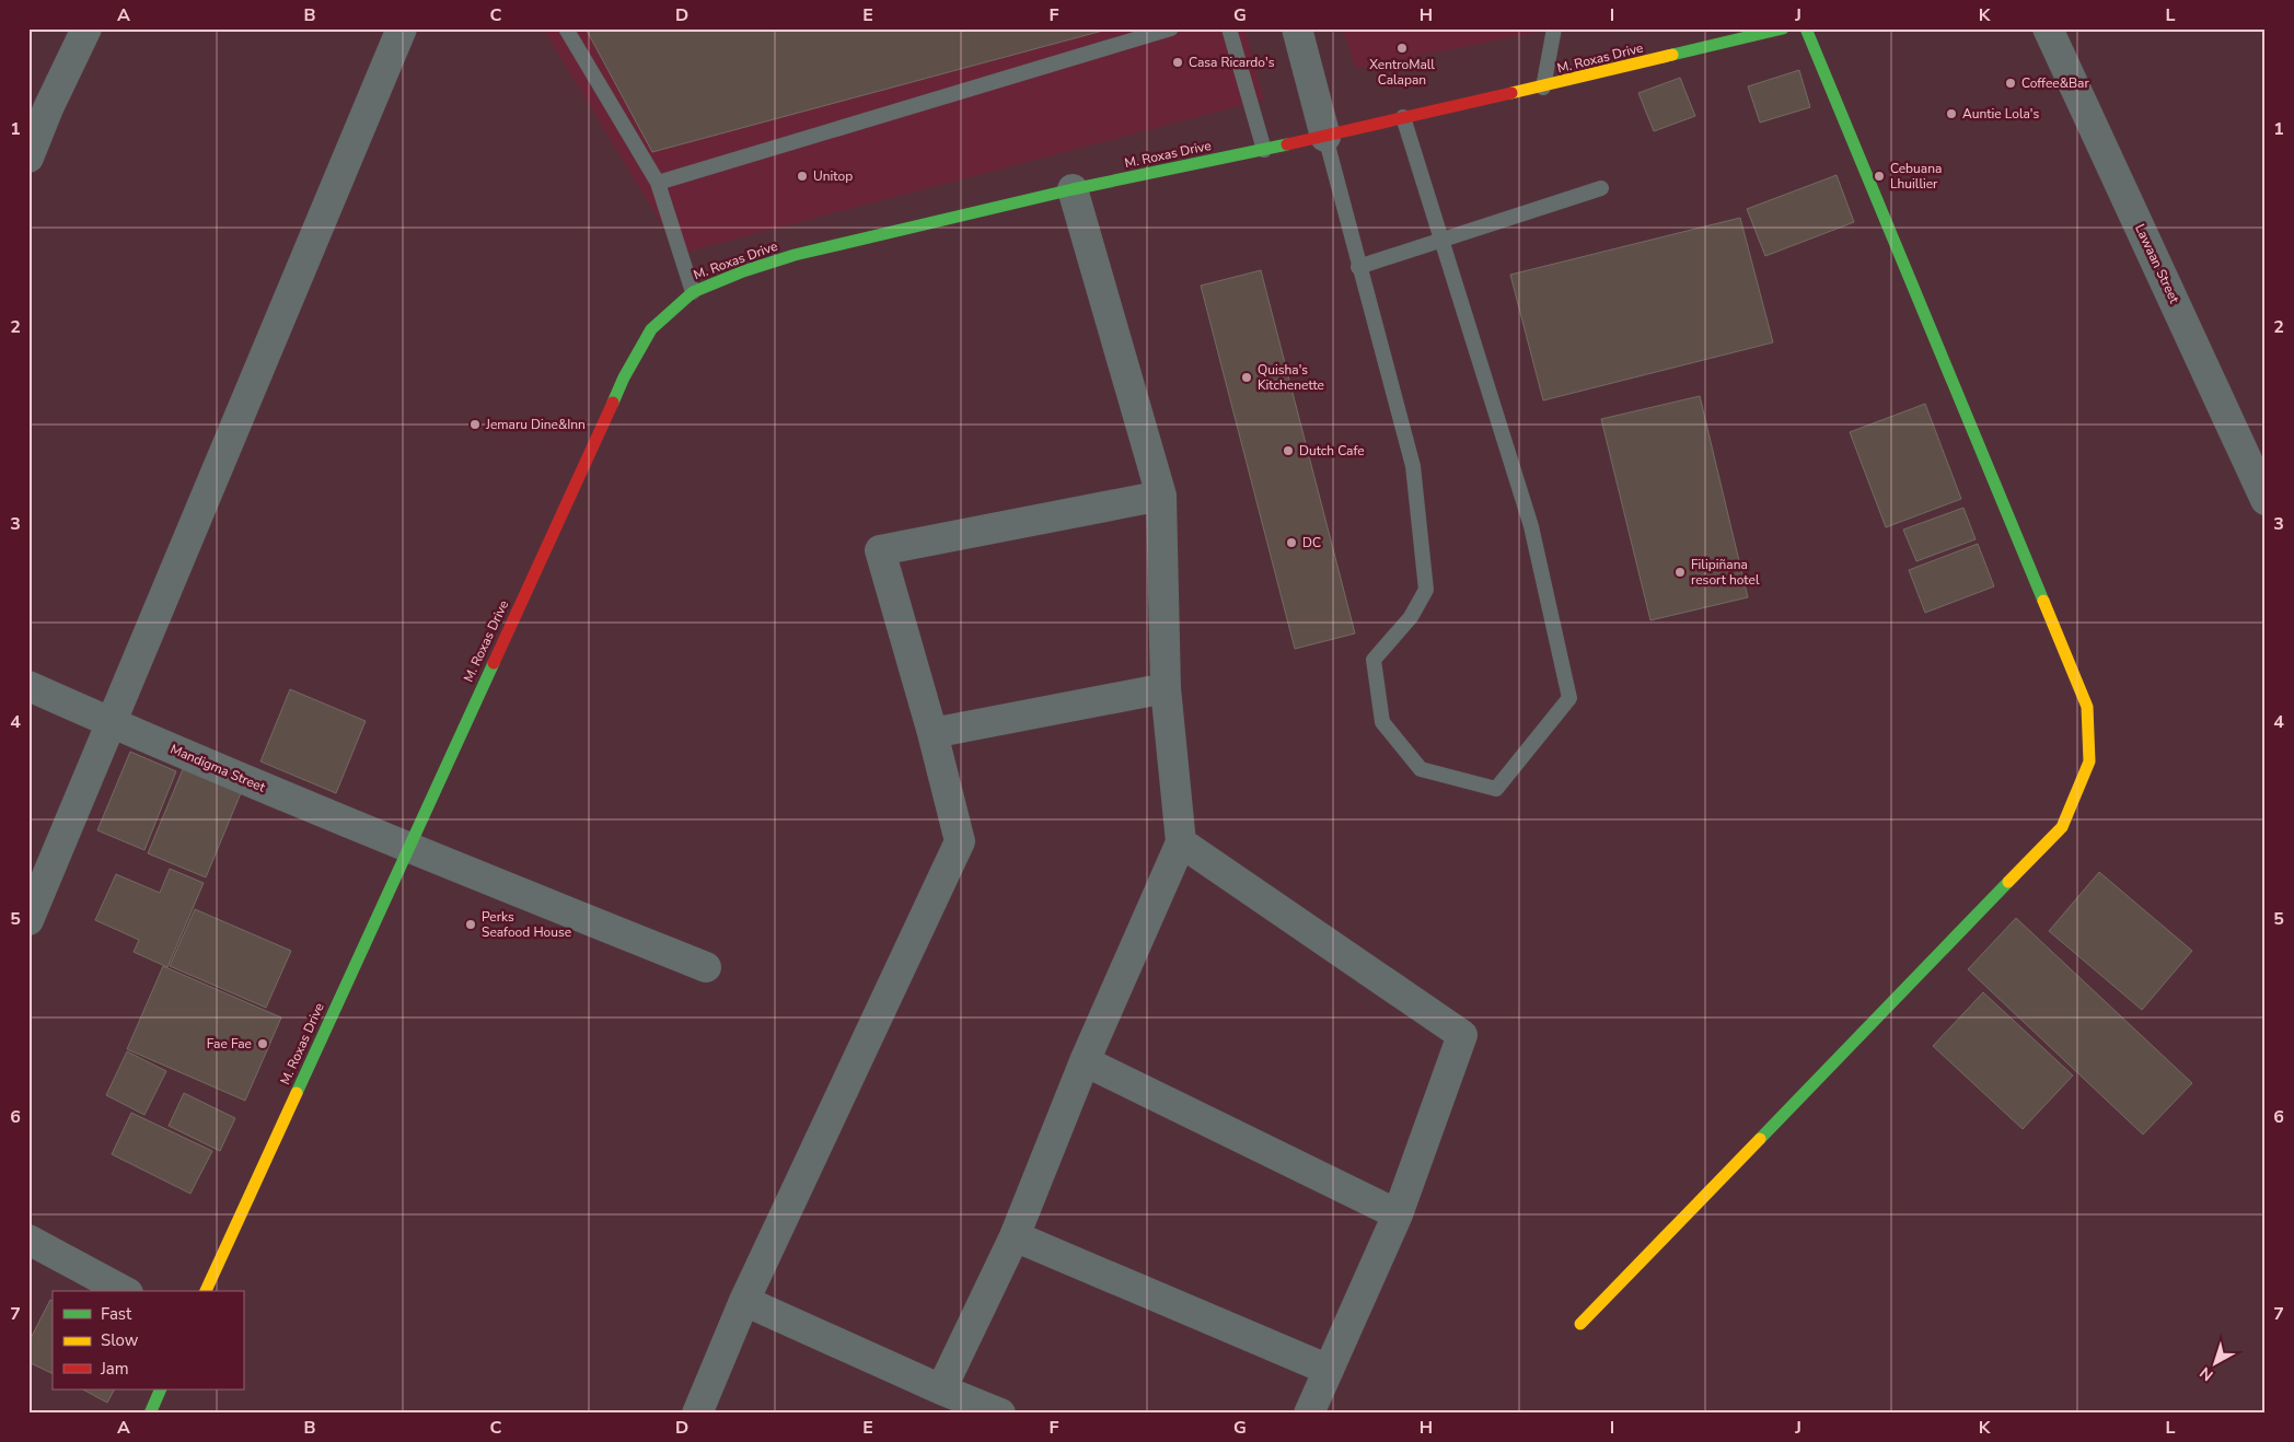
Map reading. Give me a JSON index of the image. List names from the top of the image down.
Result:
{
  "streets": {
    "main road": ["M. Roxas Drive"],
    "street": ["Lawaan Street", "Mandigma Street"]
  },
  "crossings": [
    ["M. Roxas Drive", "Mandigma Street"]
  ],
  "places": [
    "XentroMall Calapan",
    "Casa Ricardo's",
    "Coffee&Bar",
    "Auntie Lola's",
    "Unitop",
    "Cebuana Lhuillier",
    "Quisha's Kitchenette",
    "Jemaru Dine&Inn",
    "Dutch Cafe",
    "DC",
    "Filipiñana resort hotel",
    "Perks Seafood House",
    "Fae Fae"
  ],
  "legend": ["Fast", "Slow", "Jam"],
  "north": "bottom left",
  "grid": {
    "columns": [
      "A",
      "B",
      "C",
      "D",
      "E",
      "F",
      "G",
      "H",
      "I",
      "J",
      "K",
      "L"
    ],
    "rows": [
      "1",
      "2",
      "3",
      "4",
      "5",
      "6",
      "7"
    ]
  }
}
